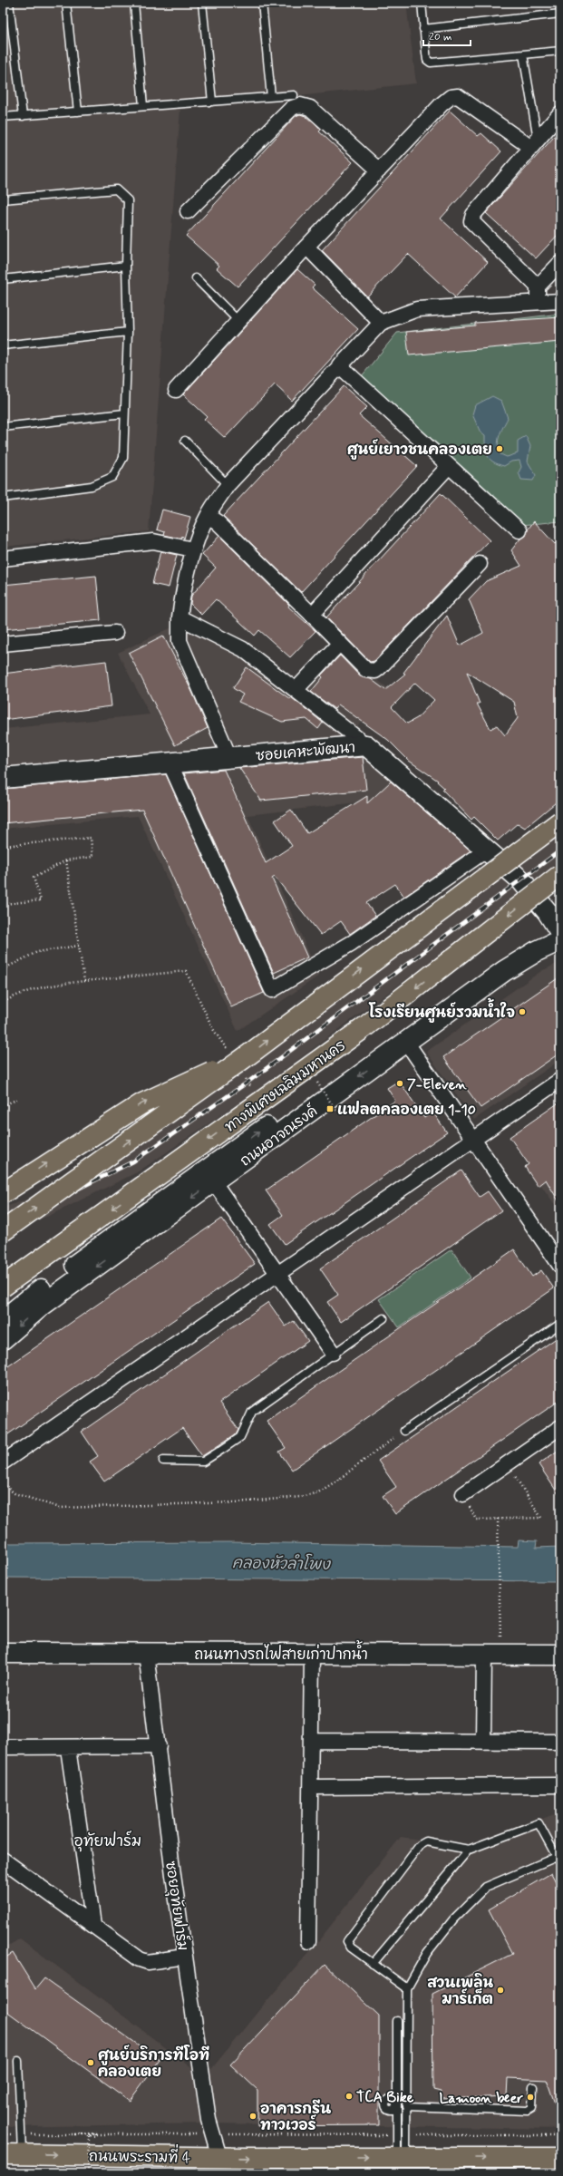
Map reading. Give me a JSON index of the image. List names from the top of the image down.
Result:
{
  "streets": {
    "main road": [
      "ซอยเคหะพัฒนา",
      "ทางพิเศษเฉลิมมหานคร",
      "ถนนอาจณรงค์",
      "ถนนทางรถไฟสายเก่าปากน้ำ",
      "ถนนพระรามที่ 4"
    ],
    "street": ["ซอยอุทัยฟาร์ม"]
  },
  "crossings": [
    ["ซอยเคหะพัฒนา", "ถนนอาจณรงค์"],
    ["ถนนทางรถไฟสายเก่าปากน้ำ", "ซอยอุทัยฟาร์ม"],
    ["ซอยอุทัยฟาร์ม", "ถนนพระรามที่ 4"]
  ],
  "one_way": ["ถนนพระรามที่ 4"],
  "districts": ["อุทัยฟาร์ม"],
  "water": ["คลองหัวลำโพง"],
  "places": {
    "other": [
      "ศูนย์เยาวชนคลองเตย",
      "โรงเรียนศูนย์รวมน้ำใจ",
      "7-Eleven",
      "สวนเพลิน มาร์เก็ต",
      "ศูนย์บริการทีโอที คลองเตย",
      "TCA Bike",
      "Lamoon beer",
      "อาคารกรีน ทาวเวอร์"
    ],
    "transit": ["แฟลตคลองเตย 1-10"]
  },
  "scale_bar": "20 m"
}
